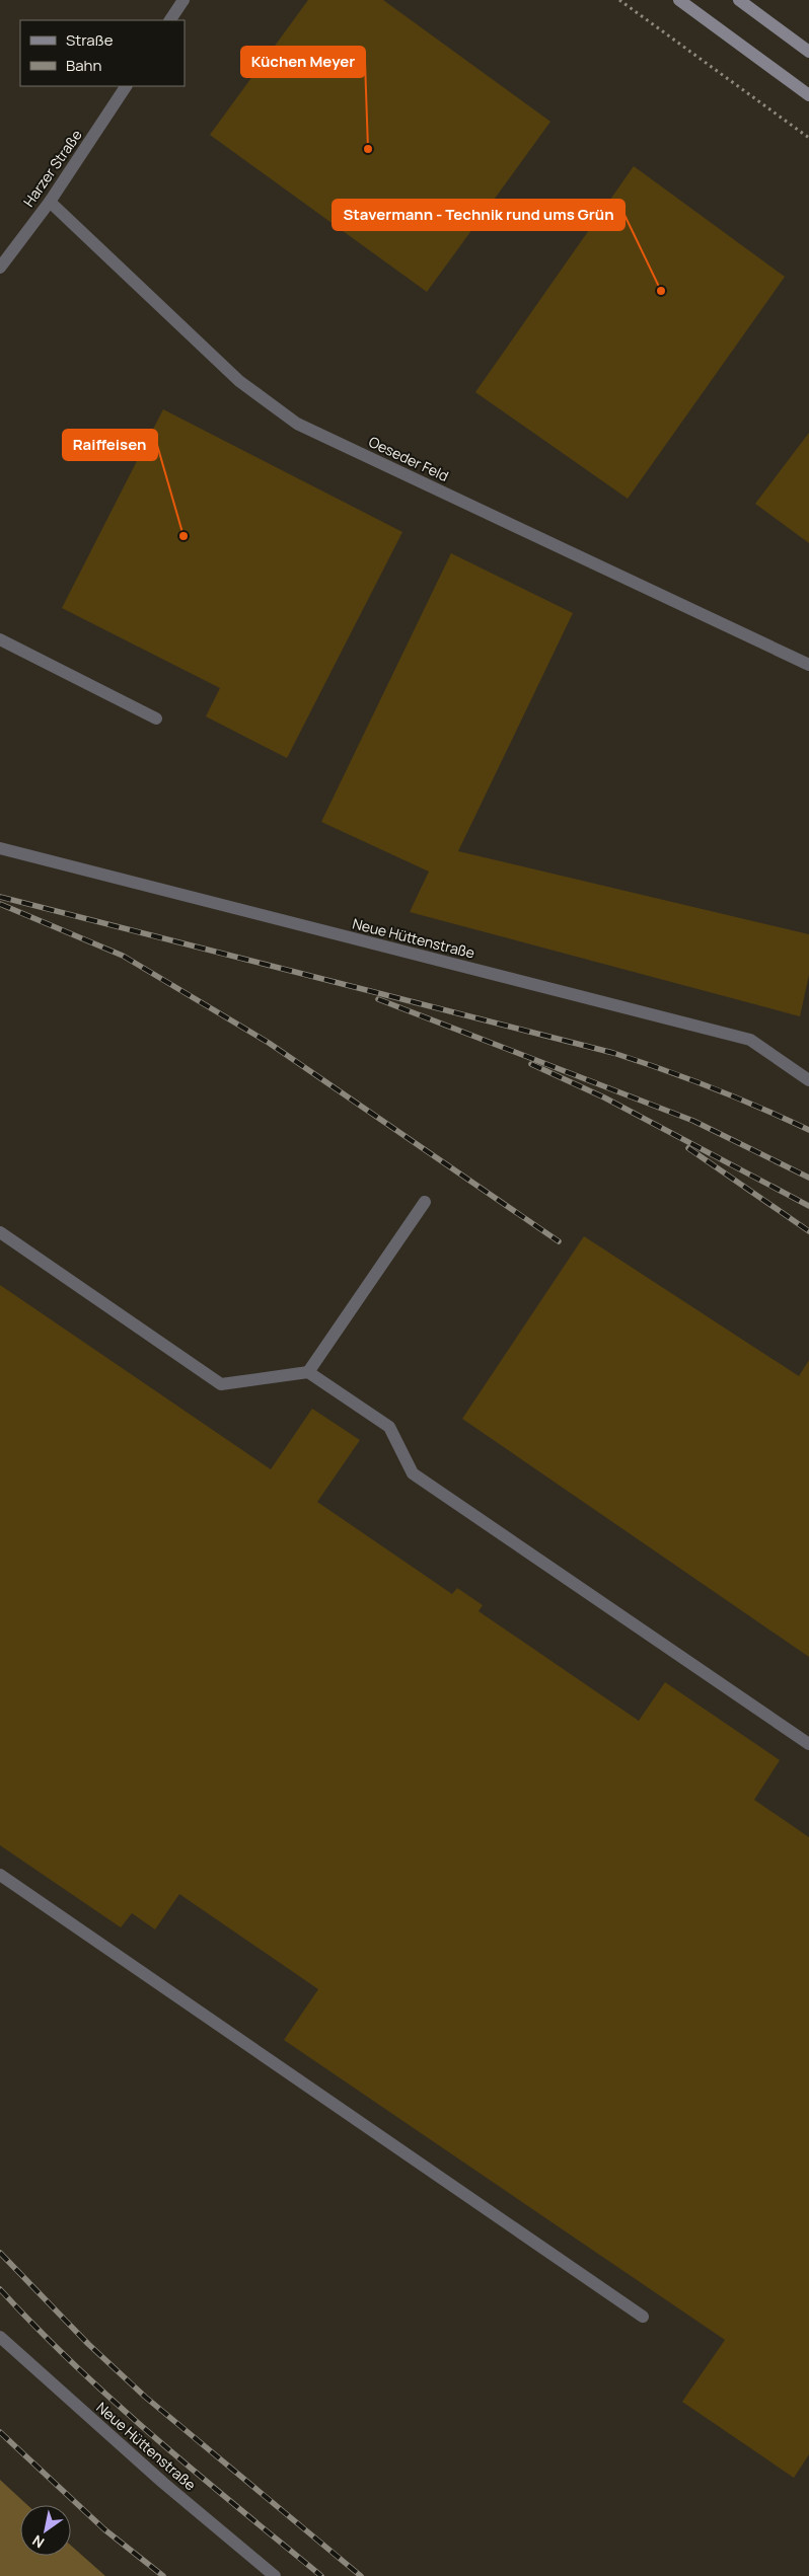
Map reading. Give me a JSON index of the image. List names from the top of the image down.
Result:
{
  "streets": {
    "street": ["Harzer Straße", "Oeseder Feld", "Neue Hüttenstraße"]
  },
  "crossings": [
    ["Harzer Straße", "Oeseder Feld"]
  ],
  "places": ["Küchen Meyer", "Stavermann - Technik rund ums Grün", "Raiffeisen"],
  "legend": ["Straße", "Bahn"],
  "north": "bottom left"
}
